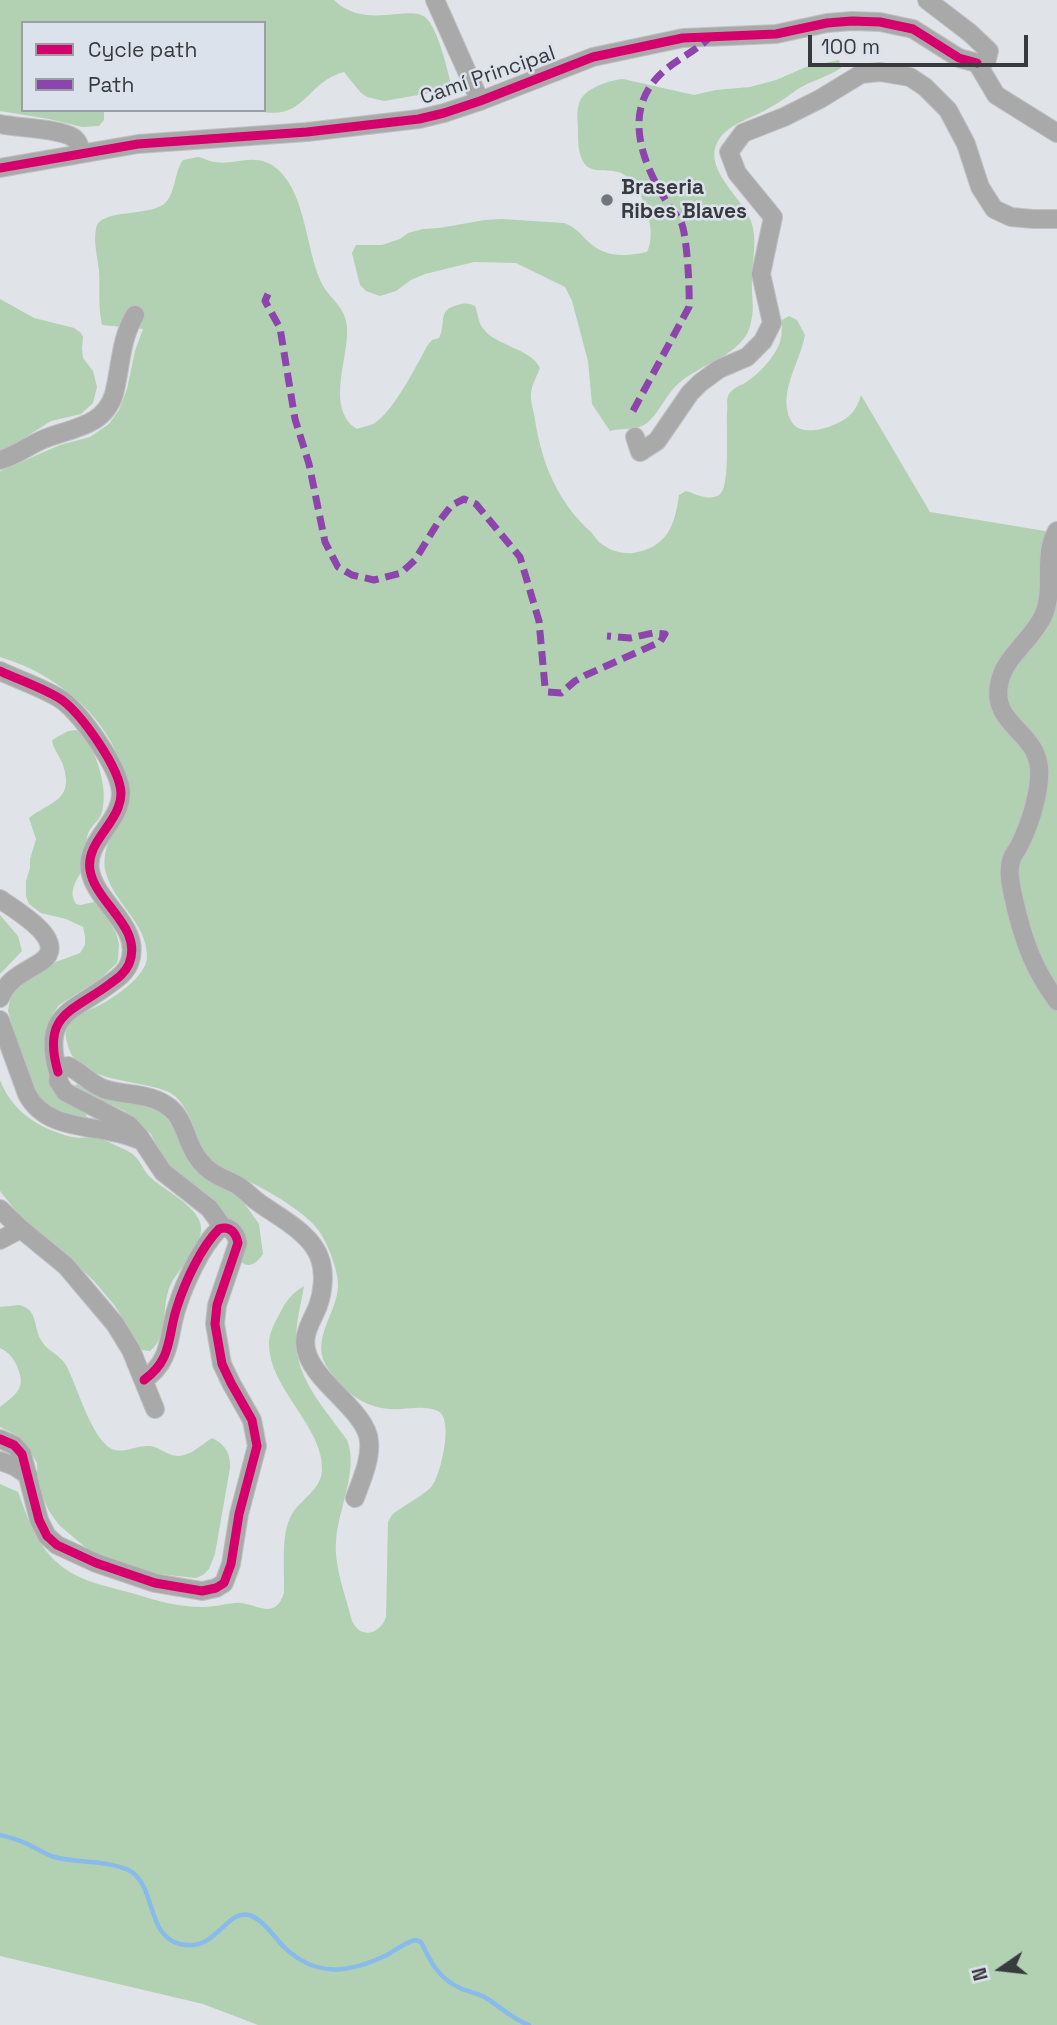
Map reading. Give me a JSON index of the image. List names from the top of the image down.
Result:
{
  "streets": {
    "street": ["Camí Principal"]
  },
  "places": ["Braseria Ribes Blaves"],
  "legend": ["Cycle path", "Path"],
  "scale_bar": "100 m",
  "north": "left"
}
